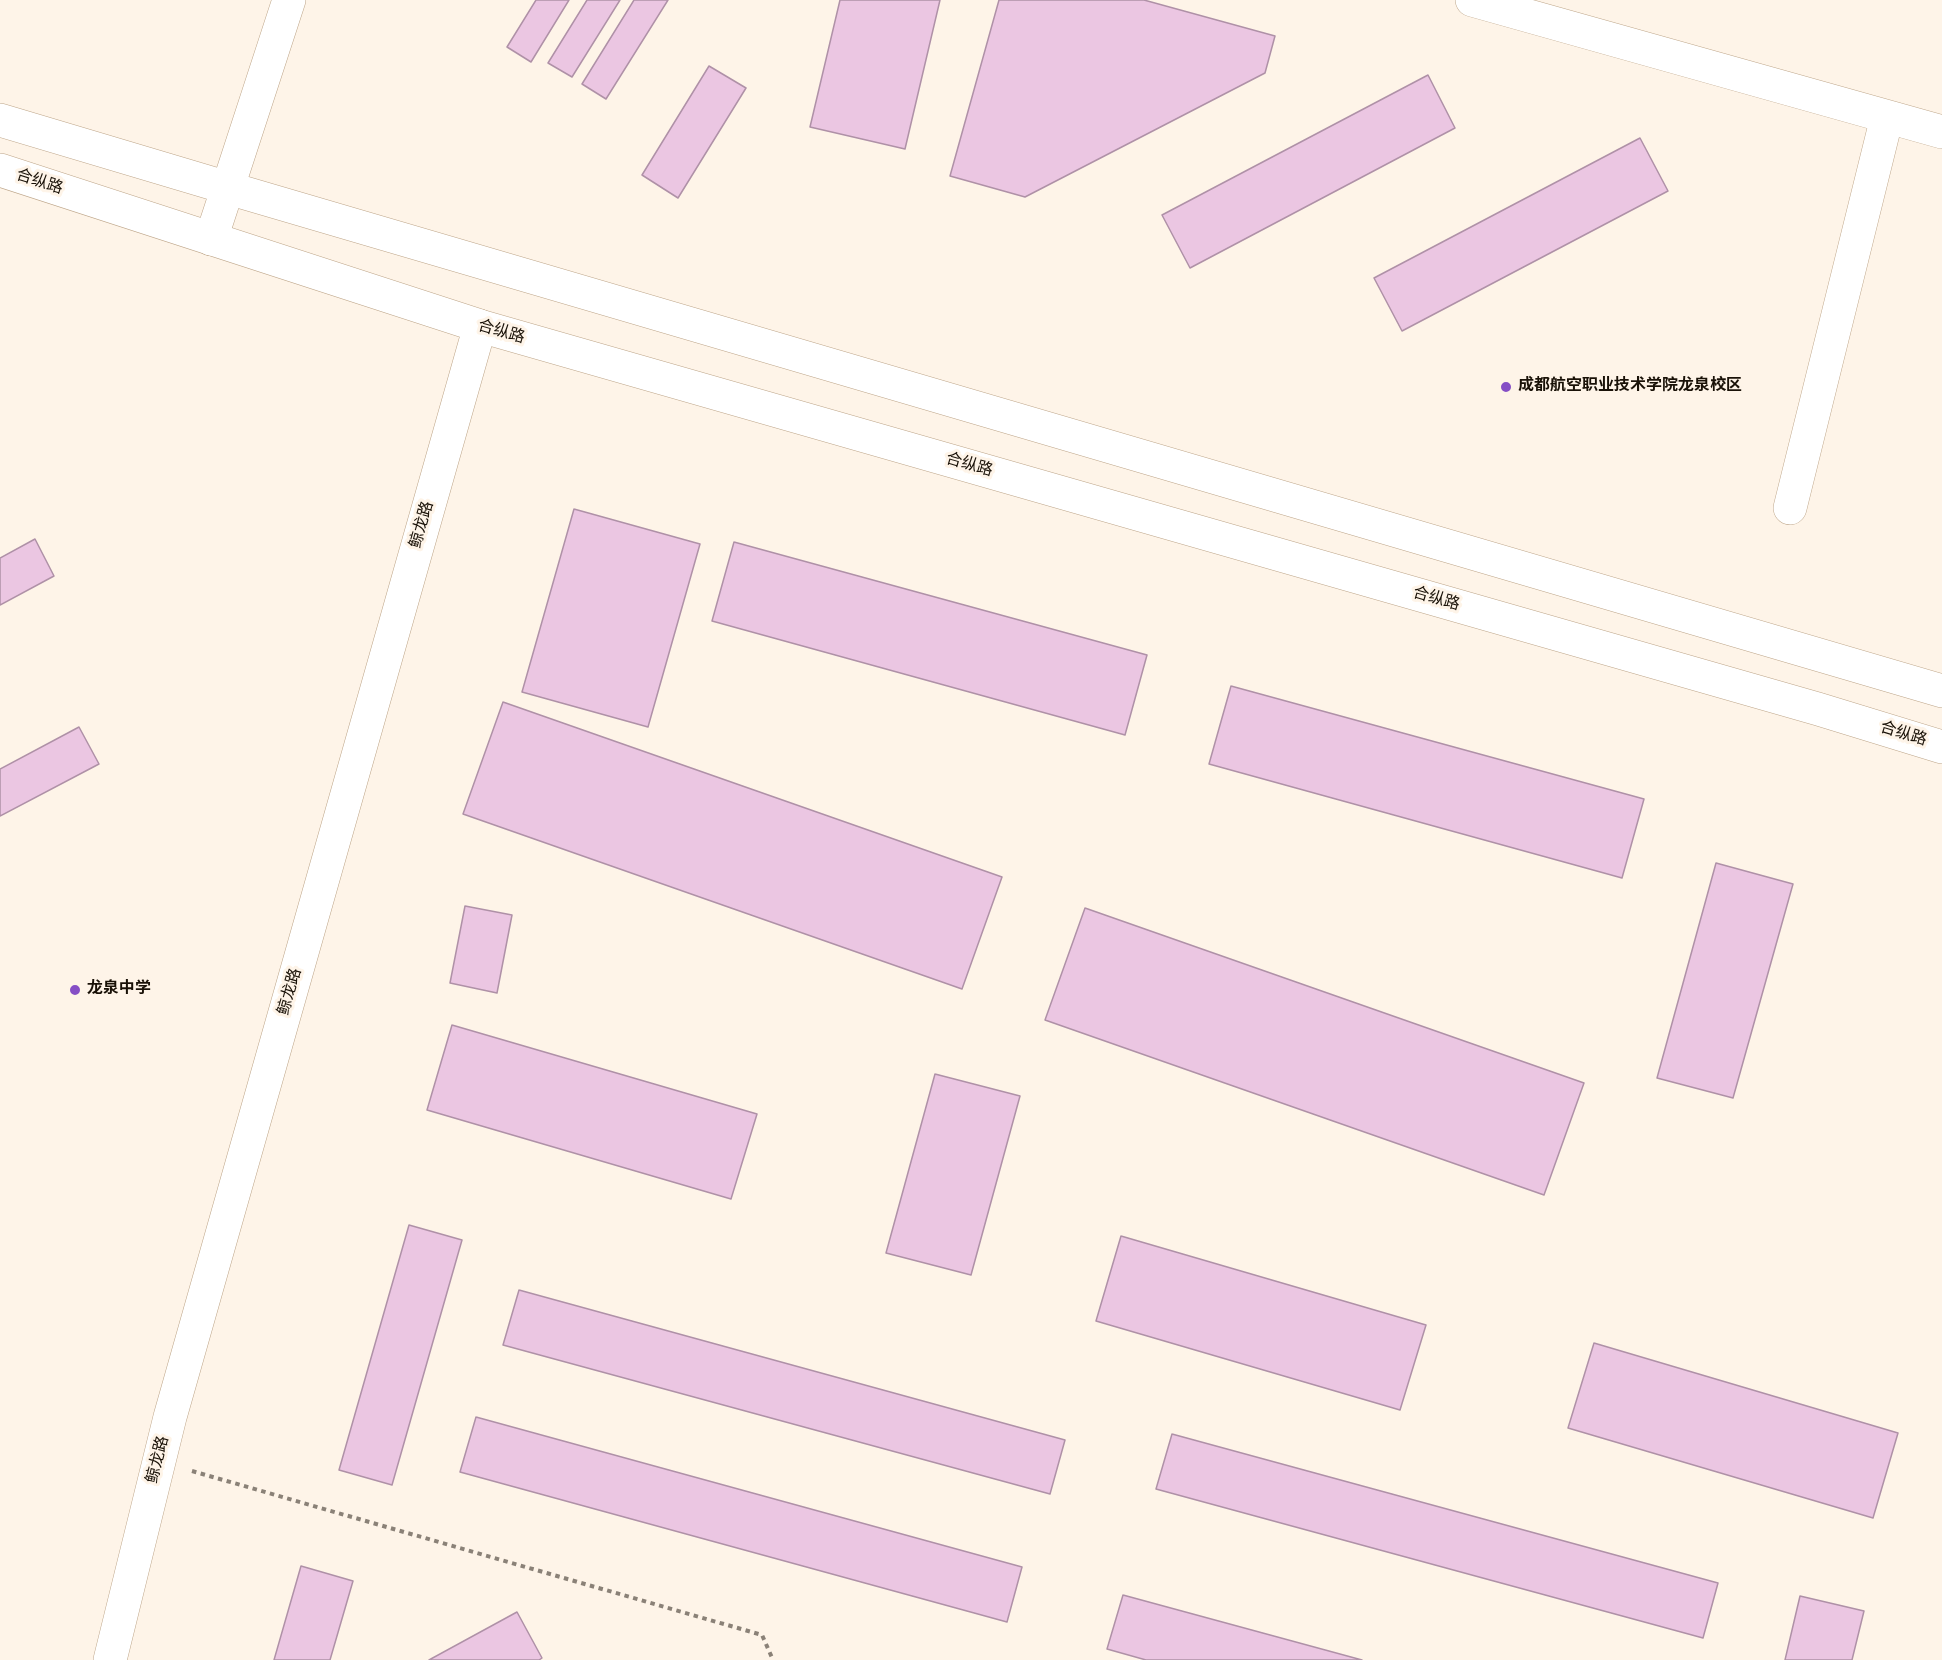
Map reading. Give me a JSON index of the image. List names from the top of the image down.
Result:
{
  "streets": {
    "main road": ["合纵路", "鲸龙路"]
  },
  "crossings": [
    ["合纵路", "鲸龙路"]
  ],
  "places": ["成都航空职业技术学院龙泉校区", "龙泉中学"]
}
